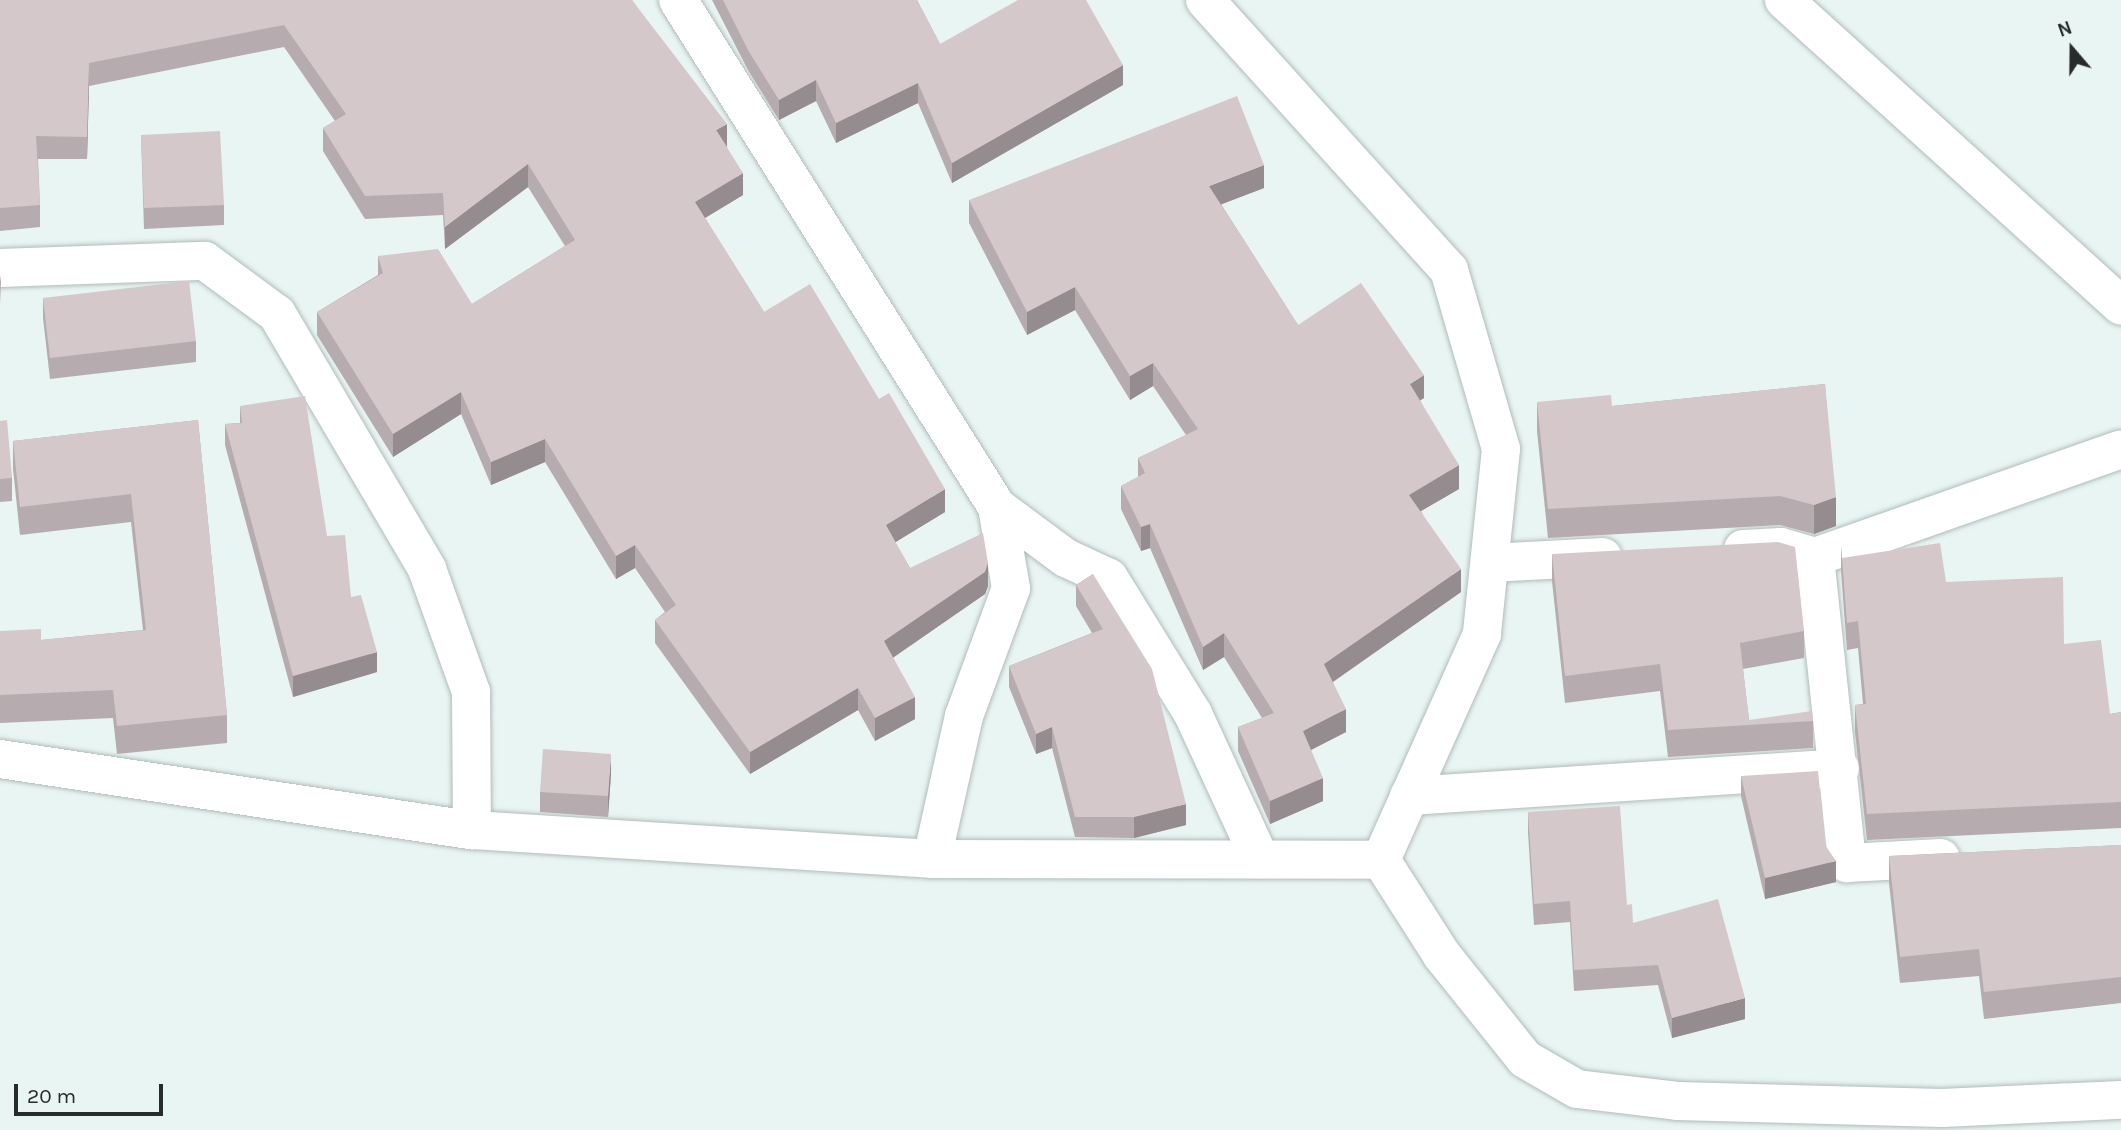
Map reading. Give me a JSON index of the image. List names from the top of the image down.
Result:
{
  "scale_bar": "20 m",
  "north": "top"
}
